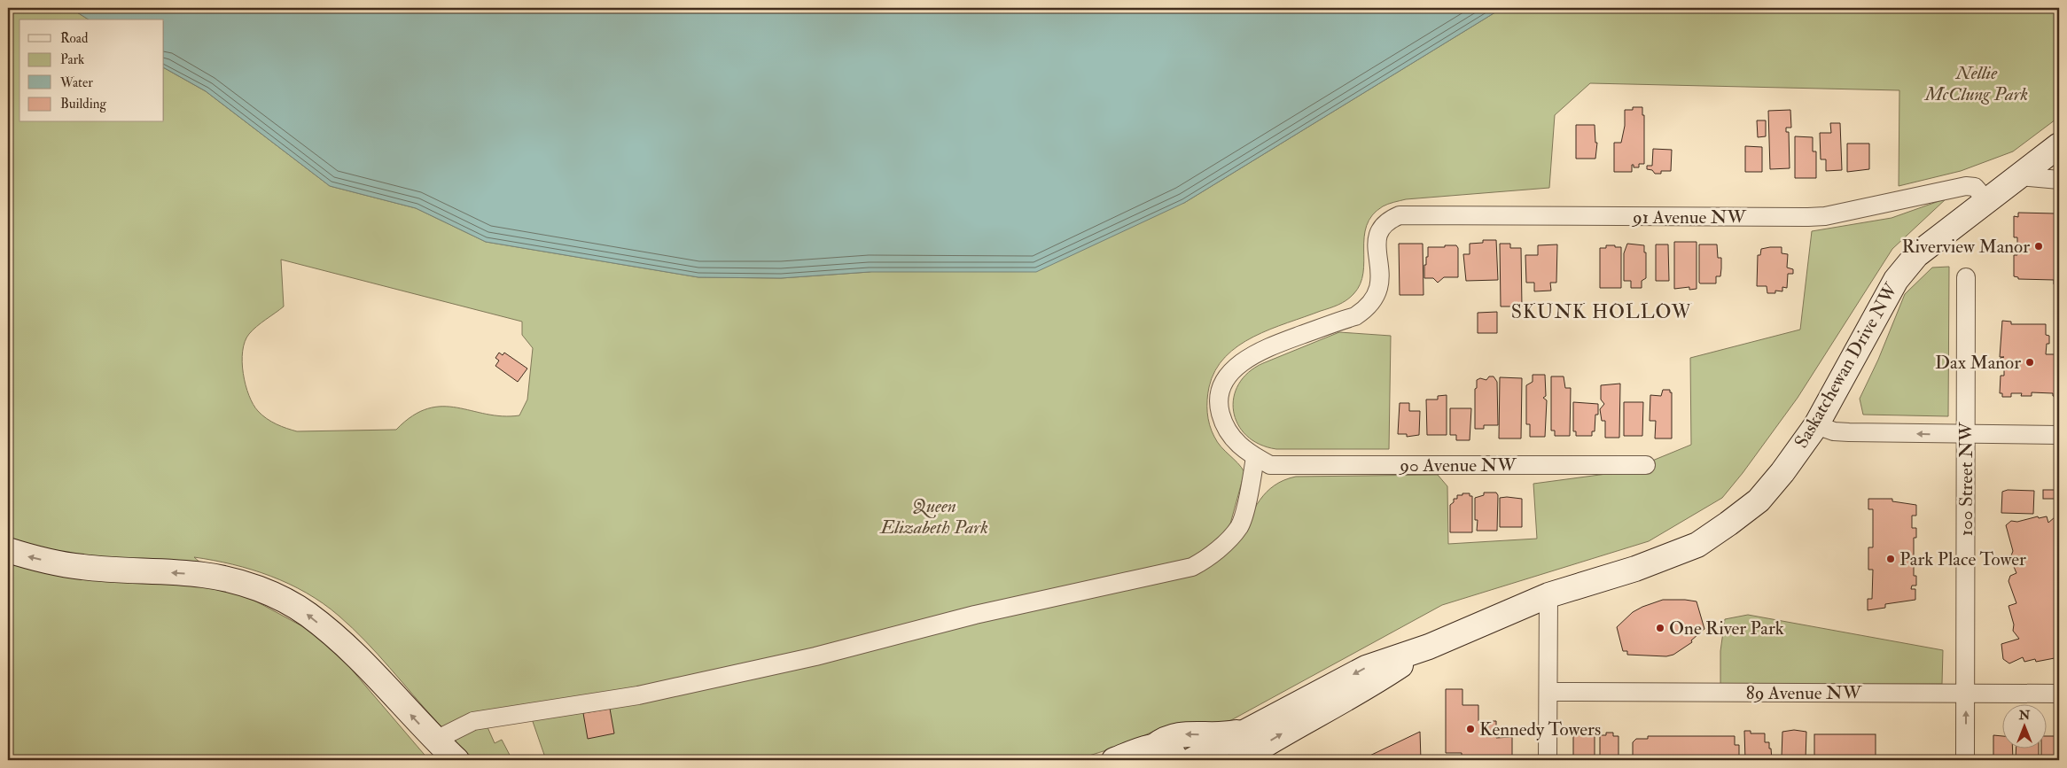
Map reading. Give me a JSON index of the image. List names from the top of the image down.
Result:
{
  "streets": {
    "main road": ["Saskatchewan Drive NW"],
    "street": [
      "91 Avenue NW",
      "90 Avenue NW",
      "100 Street NW",
      "89 Avenue NW"
    ]
  },
  "crossings": [
    ["91 Avenue NW", "Saskatchewan Drive NW"],
    ["91 Avenue NW", "90 Avenue NW"],
    ["100 Street NW", "89 Avenue NW"]
  ],
  "districts": ["SKUNK HOLLOW"],
  "parks": ["Nellie McClung Park", "Queen Elizabeth Park"],
  "places": [
    "Riverview Manor",
    "Dax Manor",
    "Park Place Tower",
    "One River Park",
    "Kennedy Towers"
  ],
  "legend": [
    "Road",
    "Park",
    "Water",
    "Building"
  ],
  "north": "top"
}
